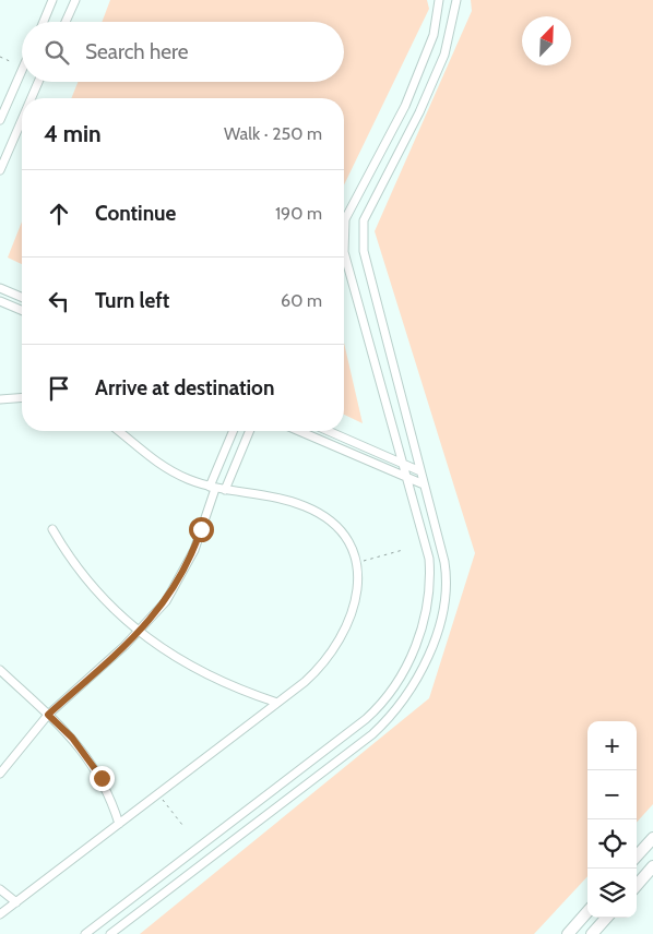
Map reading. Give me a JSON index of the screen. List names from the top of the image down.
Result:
{
  "north": "top right",
  "page": {
    "search": "Search here",
    "heading": ["4 min", "Walk · 250 m"],
    "list": [
      ["Continue", "190 m"],
      ["Turn left", "60 m"],
      "Arrive at destination"
    ],
    "map_buttons": ["+", "−"]
  }
}
